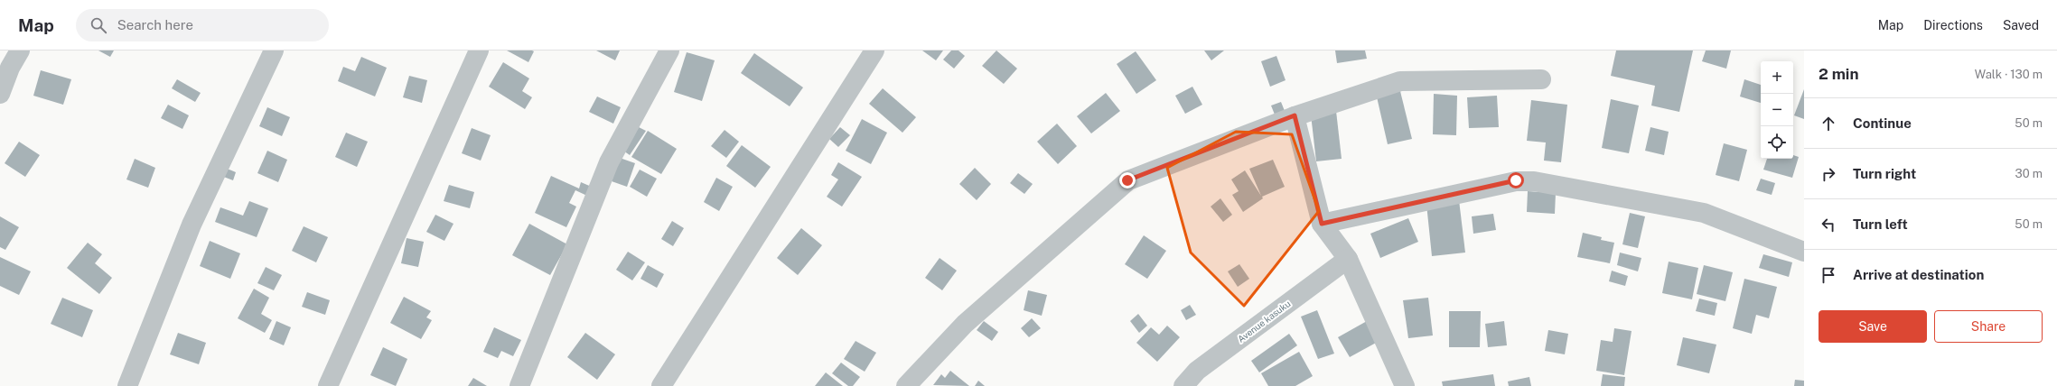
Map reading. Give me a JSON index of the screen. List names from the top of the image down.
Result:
{
  "streets": {
    "street": ["Avenue kasuku"]
  },
  "page": {
    "header": "Map",
    "search": "Search here",
    "nav": ["Map", "Directions", "Saved"],
    "heading": ["2 min", "Walk · 130 m"],
    "map_buttons": ["+", "−"],
    "list": [
      ["Continue", "50 m"],
      ["Turn right", "30 m"],
      ["Turn left", "50 m"],
      "Arrive at destination"
    ],
    "buttons": ["Save", "Share"]
  }
}
